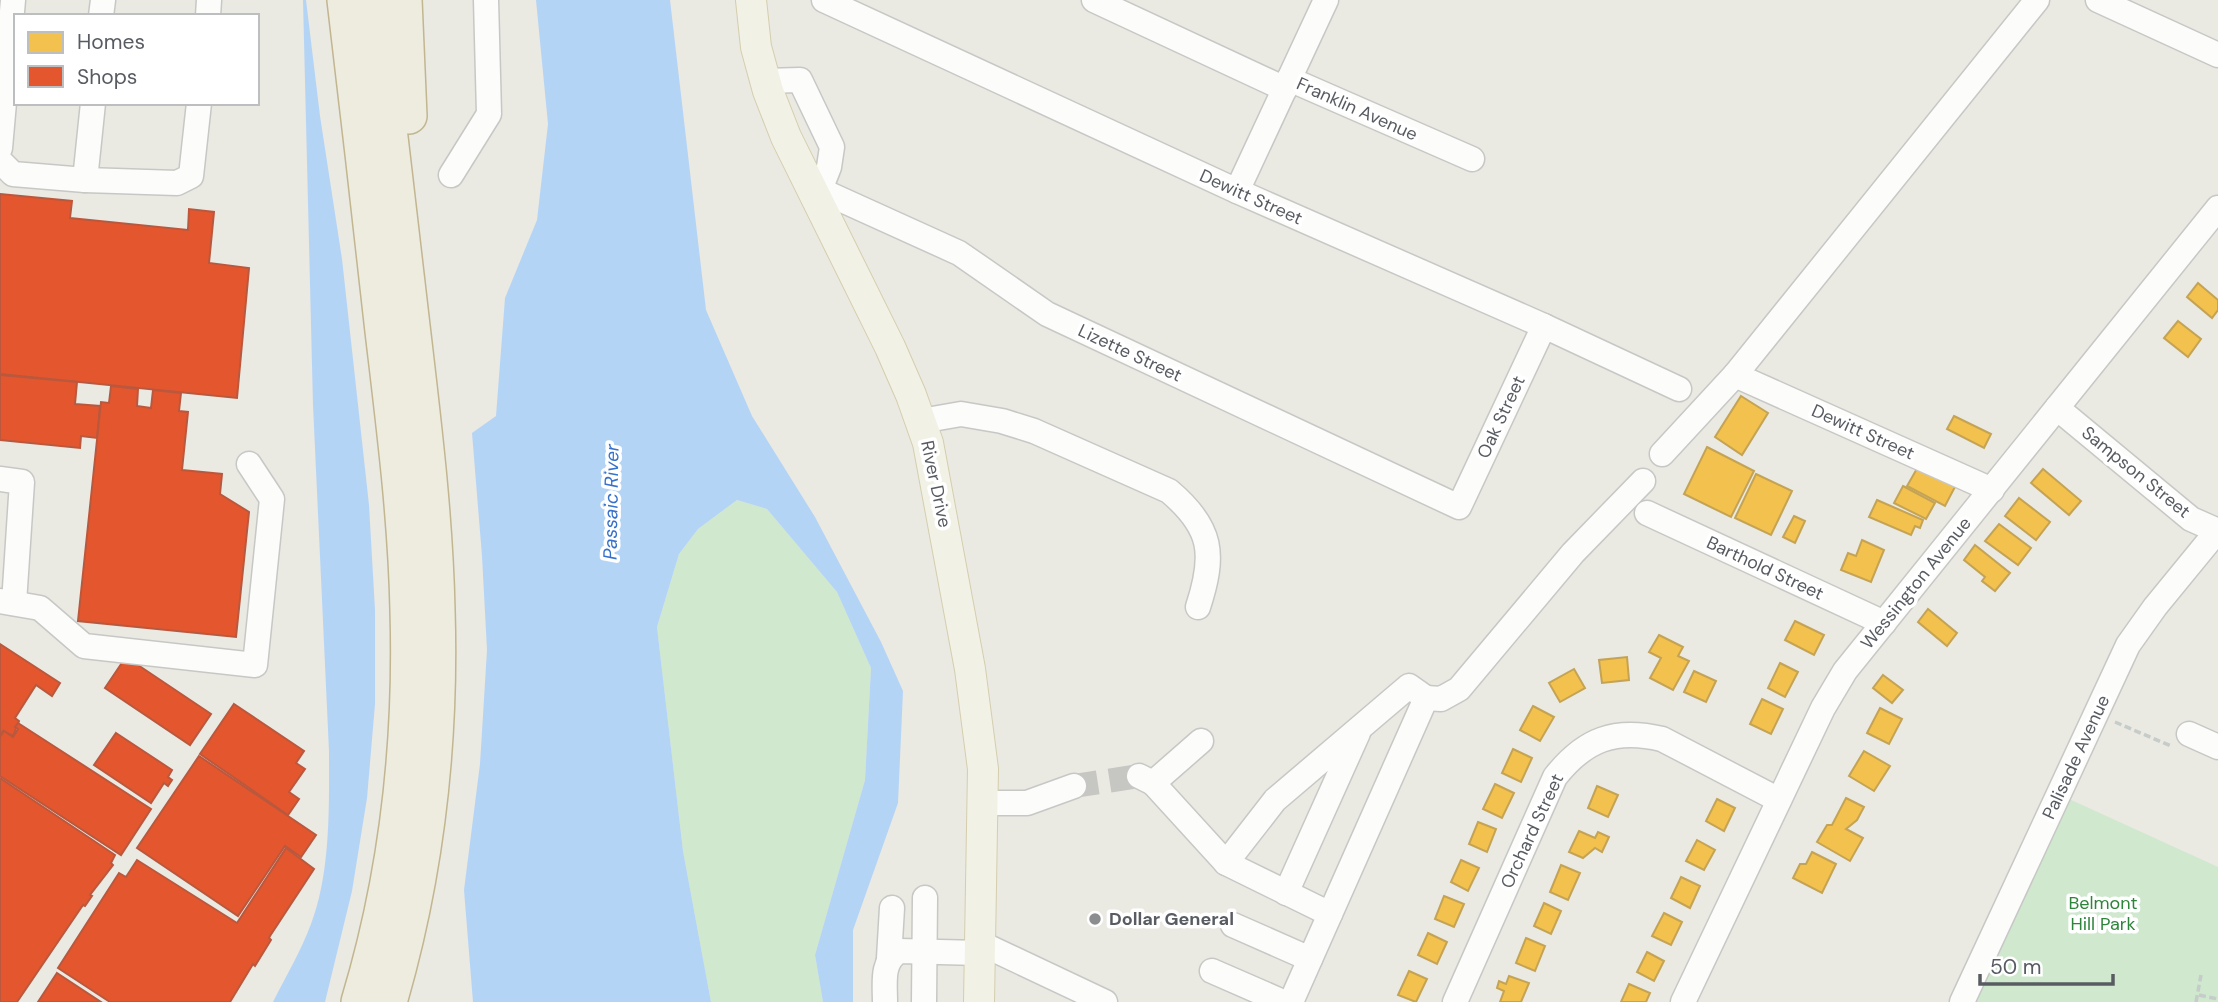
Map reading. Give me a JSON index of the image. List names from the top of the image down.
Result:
{
  "streets": {
    "main road": ["River Drive"],
    "street": [
      "Franklin Avenue",
      "Dewitt Street",
      "Lizette Street",
      "Oak Street",
      "Sampson Street",
      "Barthold Street",
      "Wessington Avenue",
      "Palisade Avenue",
      "Orchard Street"
    ]
  },
  "crossings": [
    ["Dewitt Street", "Oak Street"],
    ["Dewitt Street", "Wessington Avenue"],
    ["Lizette Street", "Oak Street"],
    ["Lizette Street", "River Drive"],
    ["Sampson Street", "Wessington Avenue"],
    ["Sampson Street", "Palisade Avenue"],
    ["Barthold Street", "Wessington Avenue"],
    ["Wessington Avenue", "Orchard Street"]
  ],
  "water": ["Passaic River"],
  "parks": ["Belmont Hill Park"],
  "places": ["Dollar General"],
  "legend": ["Homes", "Shops"],
  "scale_bar": "50 m"
}
